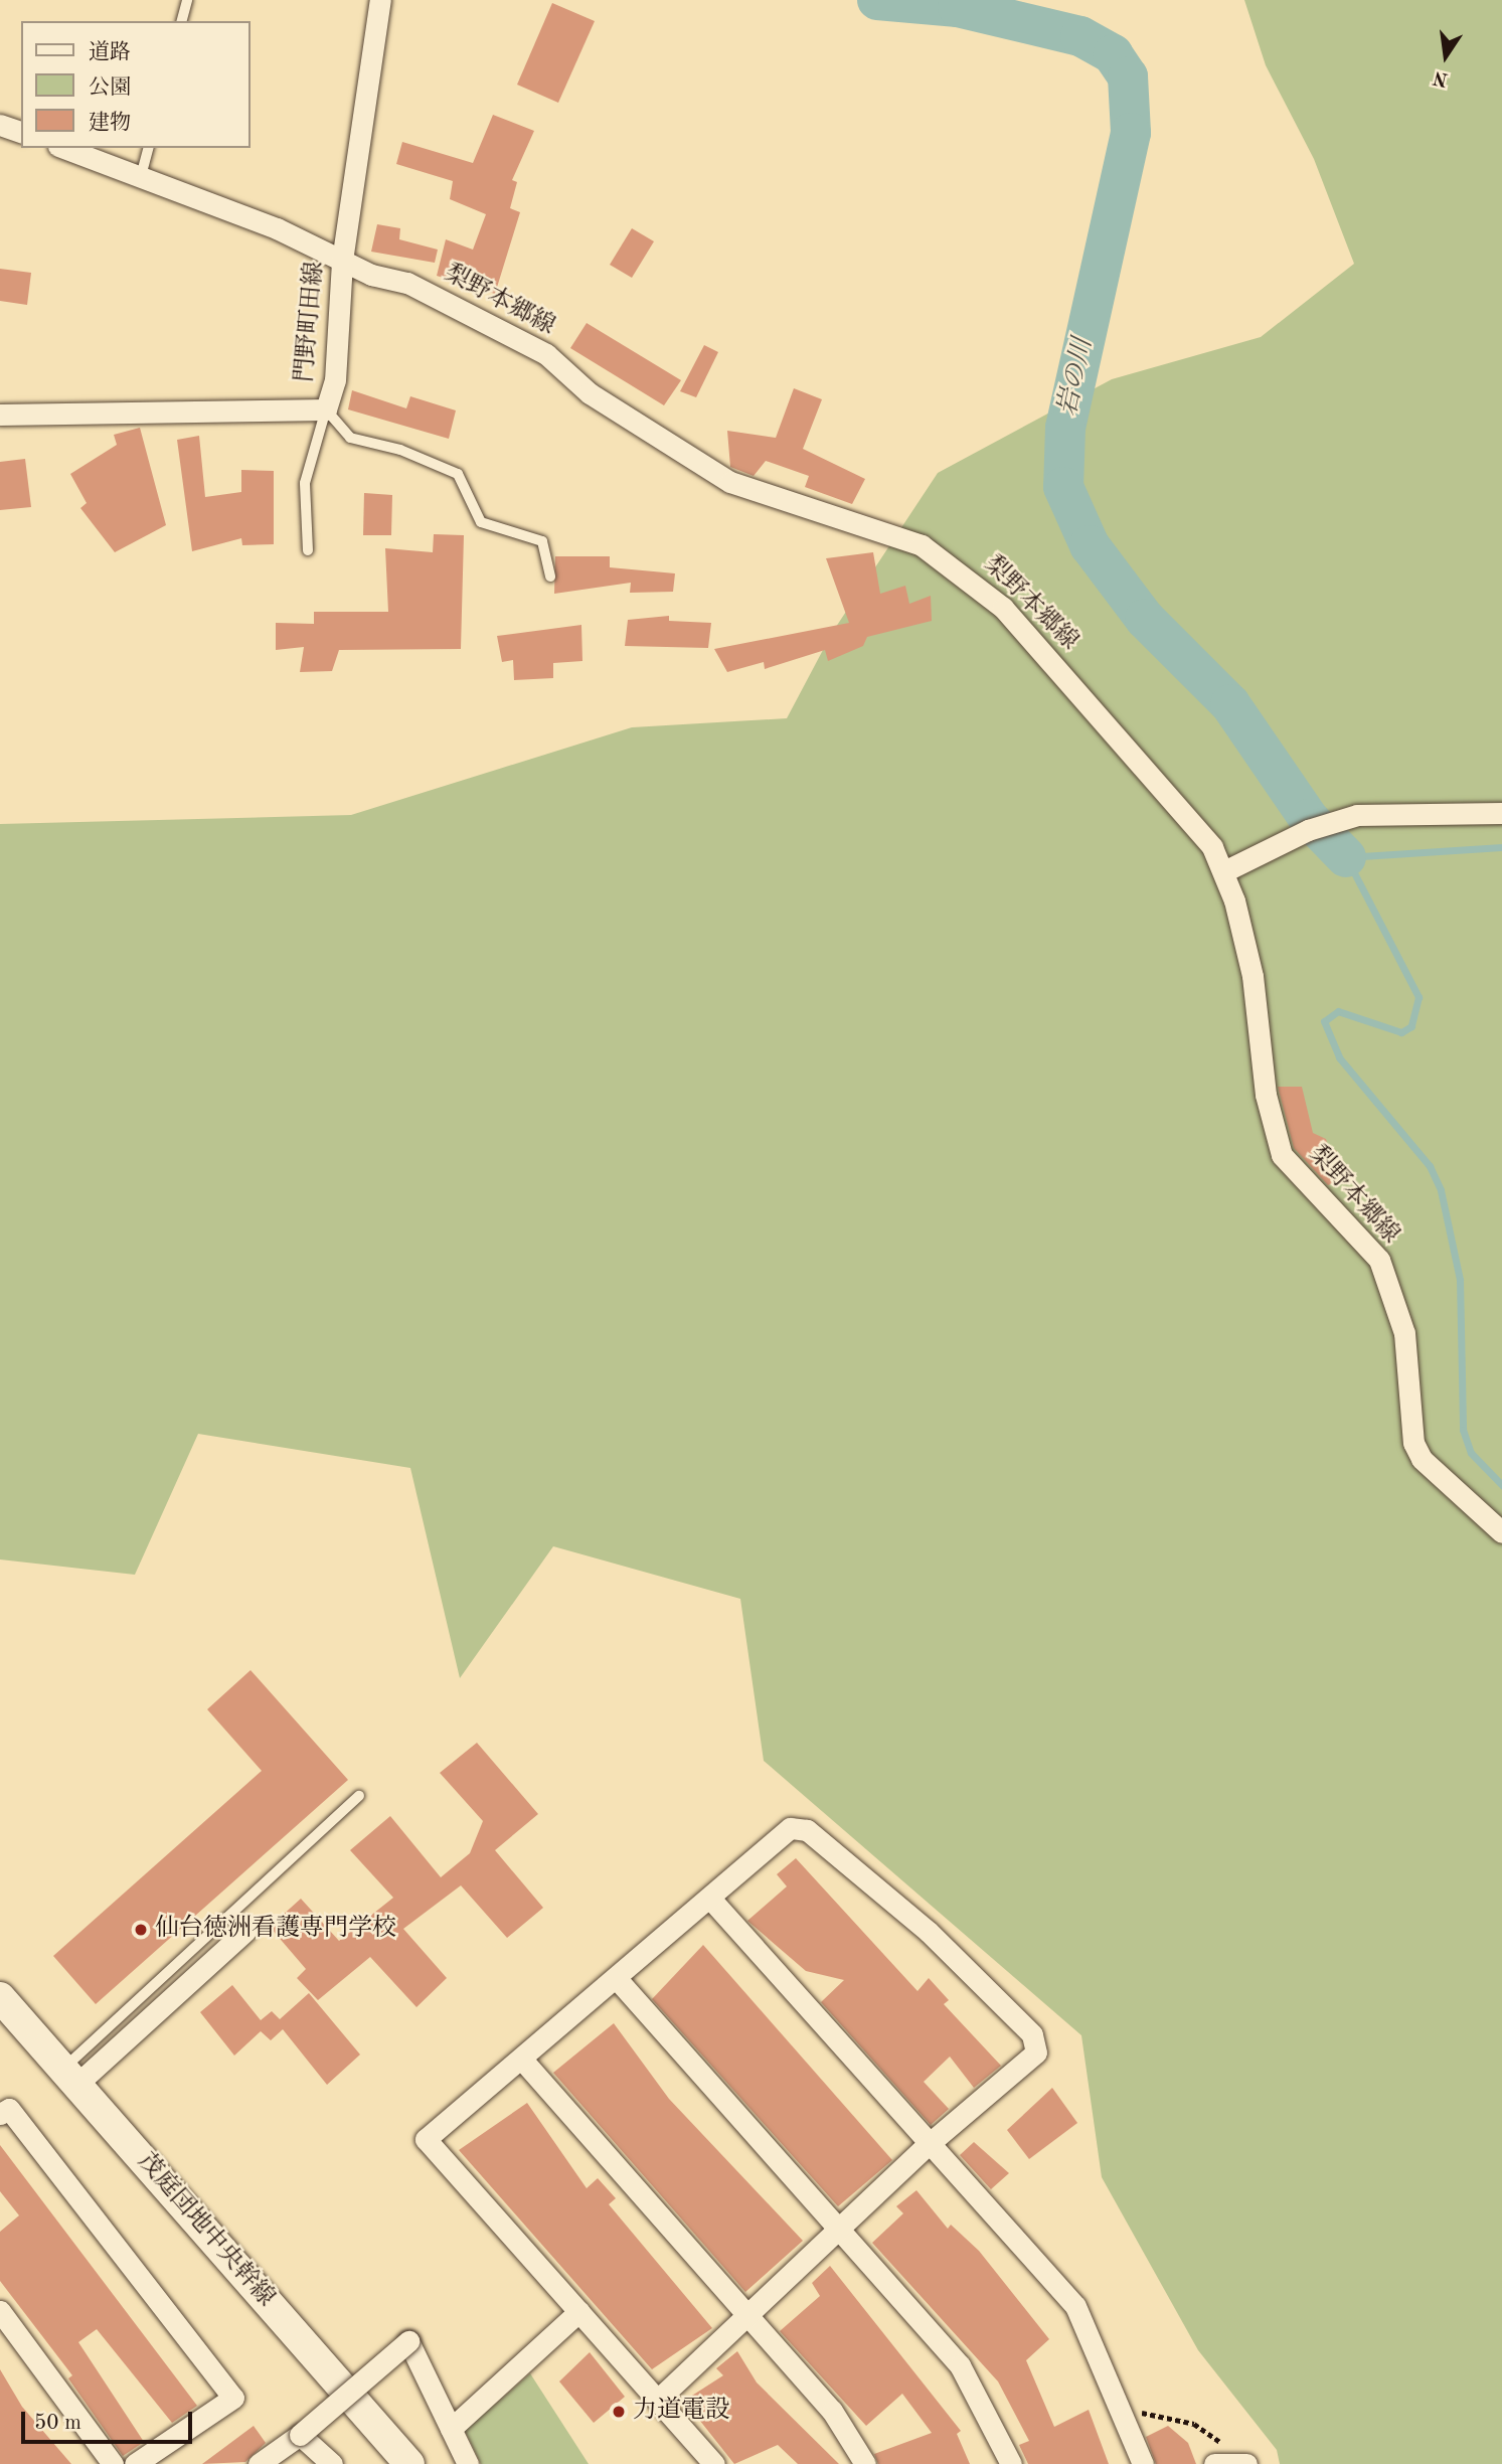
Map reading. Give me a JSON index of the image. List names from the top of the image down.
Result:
{
  "streets": {
    "street": ["梨野本郷線", "門野町田線", "茂庭団地中央幹線"]
  },
  "crossings": [
    ["梨野本郷線", "門野町田線"]
  ],
  "water": ["岩の川"],
  "places": ["仙台徳洲看護専門学校", "力道電設"],
  "legend": ["道路", "公園", "建物"],
  "scale_bar": "50 m",
  "north": "bottom"
}
